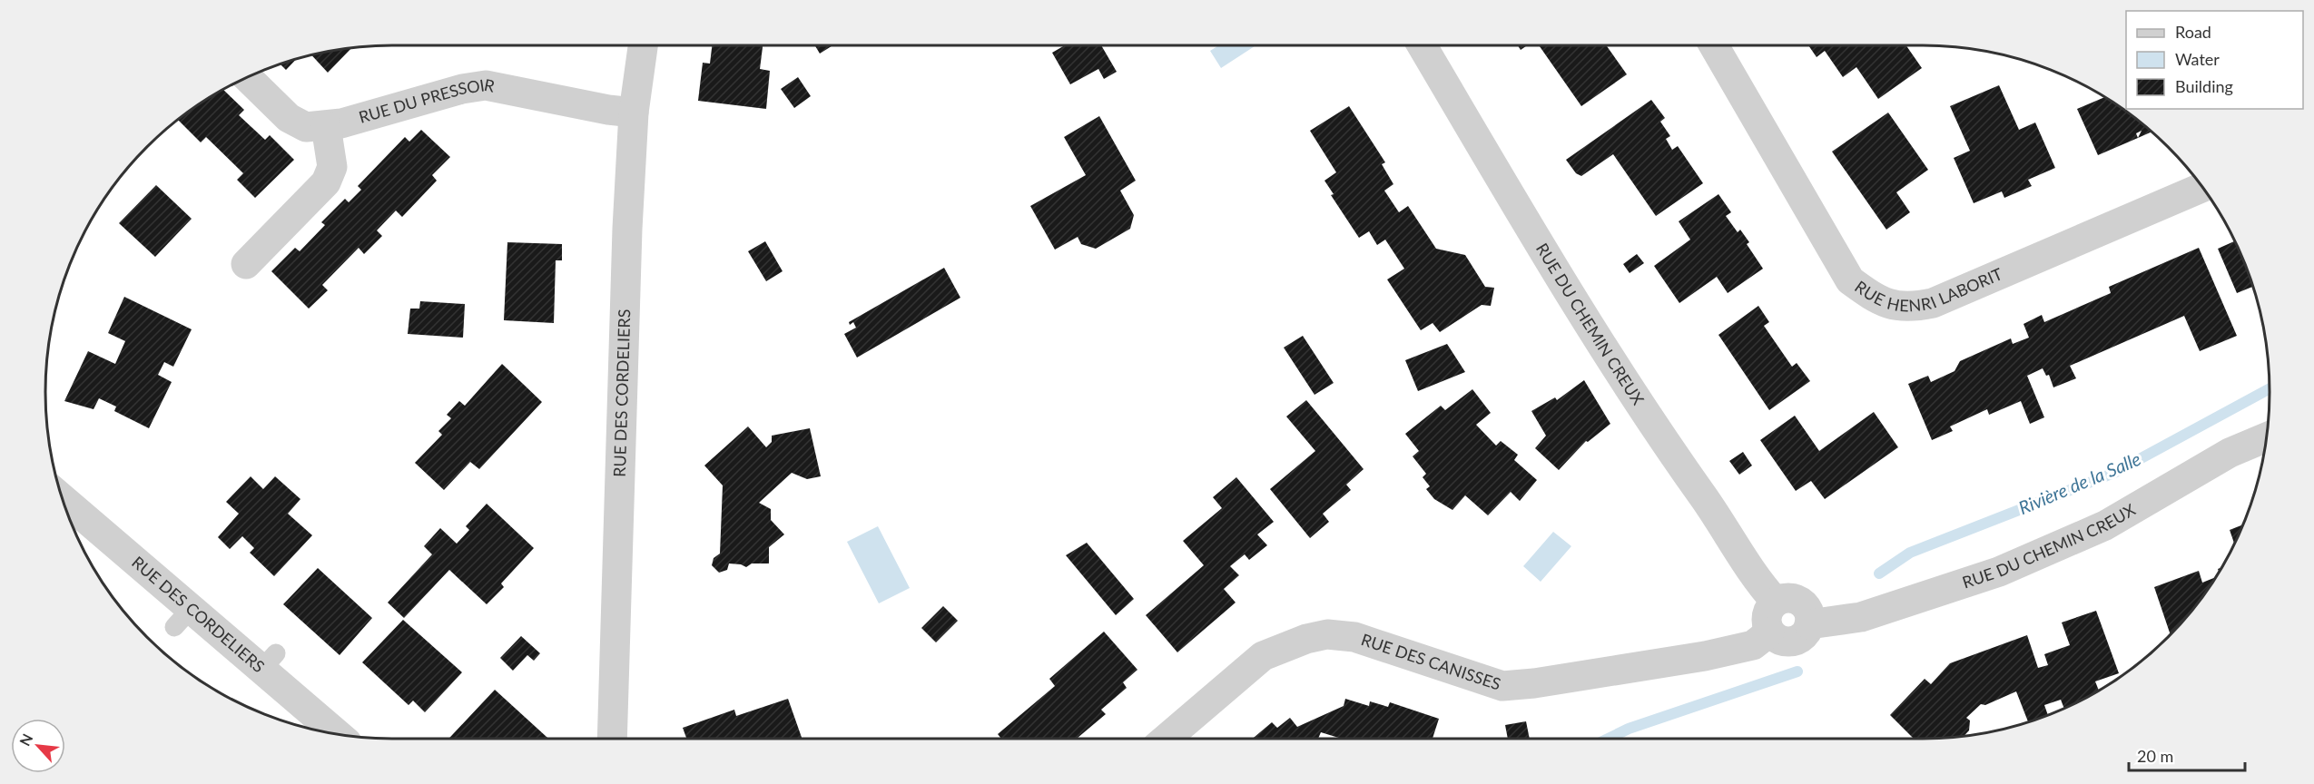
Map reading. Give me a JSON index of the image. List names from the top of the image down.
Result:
{
  "streets": {
    "street": [
      "RUE DU PRESSOIR",
      "RUE HENRI LABORIT",
      "RUE DU CHEMIN CREUX",
      "RUE DES CORDELIERS",
      "RUE DES CANISSES"
    ]
  },
  "crossings": [
    ["RUE DU PRESSOIR", "RUE DES CORDELIERS"],
    ["RUE DU CHEMIN CREUX", "RUE DES CANISSES"]
  ],
  "water": ["Rivière de la Salle"],
  "legend": ["Road", "Water", "Building"],
  "scale_bar": "20 m",
  "north": "top left"
}
